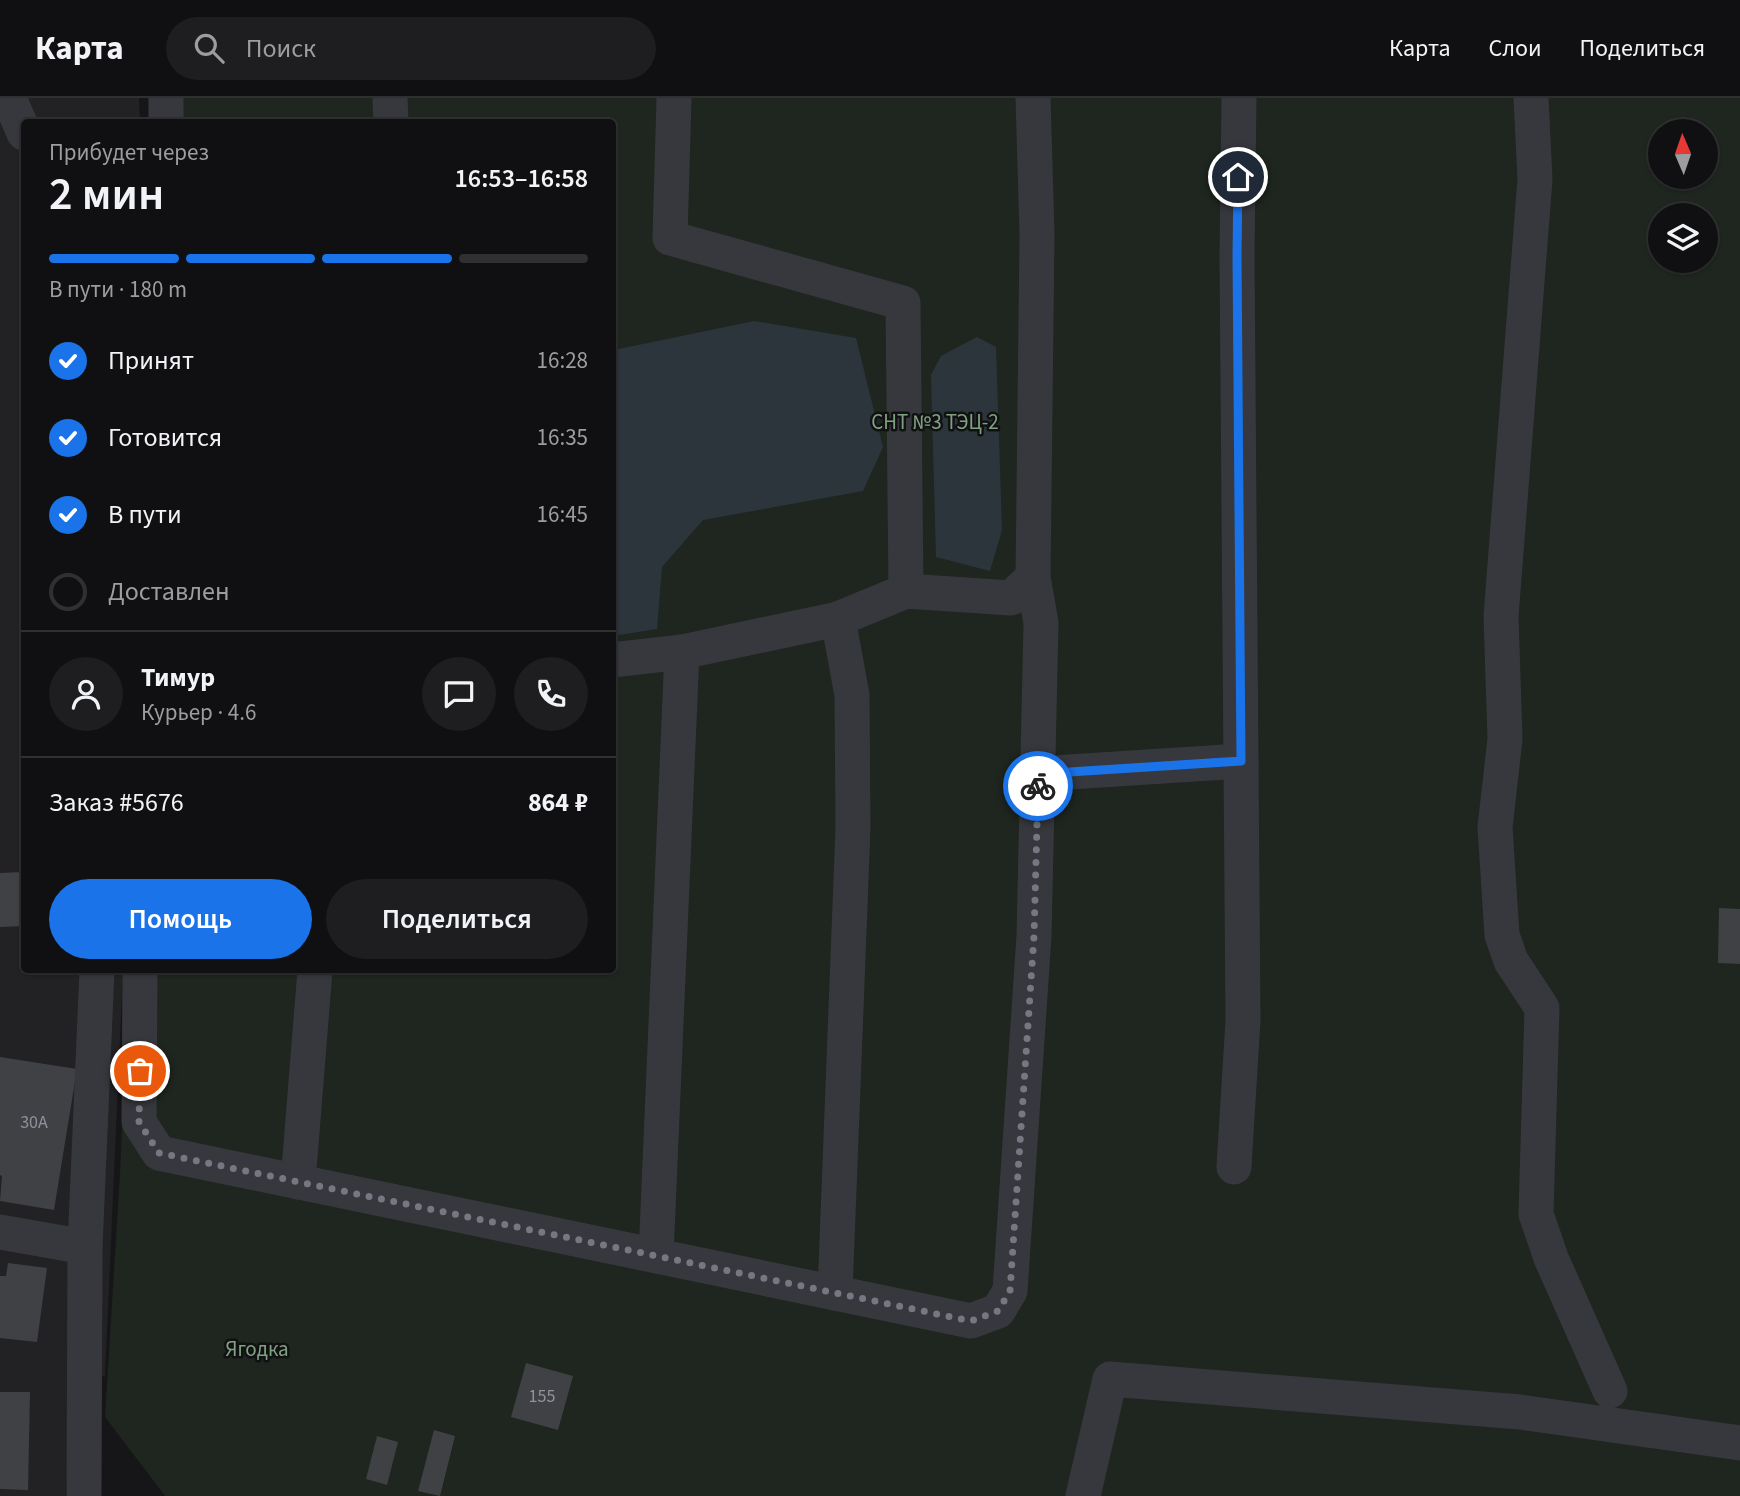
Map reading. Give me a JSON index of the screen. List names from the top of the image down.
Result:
{
  "parks": ["СНТ №3 ТЭЦ-2", "Ягодка"],
  "house_numbers": ["30А", "155"],
  "north": "top",
  "page": {
    "header": "Карта",
    "search": "Поиск",
    "nav": ["Карта", "Слои", "Поделиться"],
    "heading": ["2 мин", "Прибудет через", "16:53–16:58"],
    "panel": [
      "Тимур",
      "Курьер · 4.6",
      "Заказ #5676",
      "864 ₽"
    ],
    "bar": "В пути · 180 m",
    "list": [
      ["Принят", "16:28"],
      ["Готовится", "16:35"],
      ["В пути", "16:45"],
      "Доставлен"
    ],
    "buttons": ["Помощь", "Поделиться"]
  }
}
